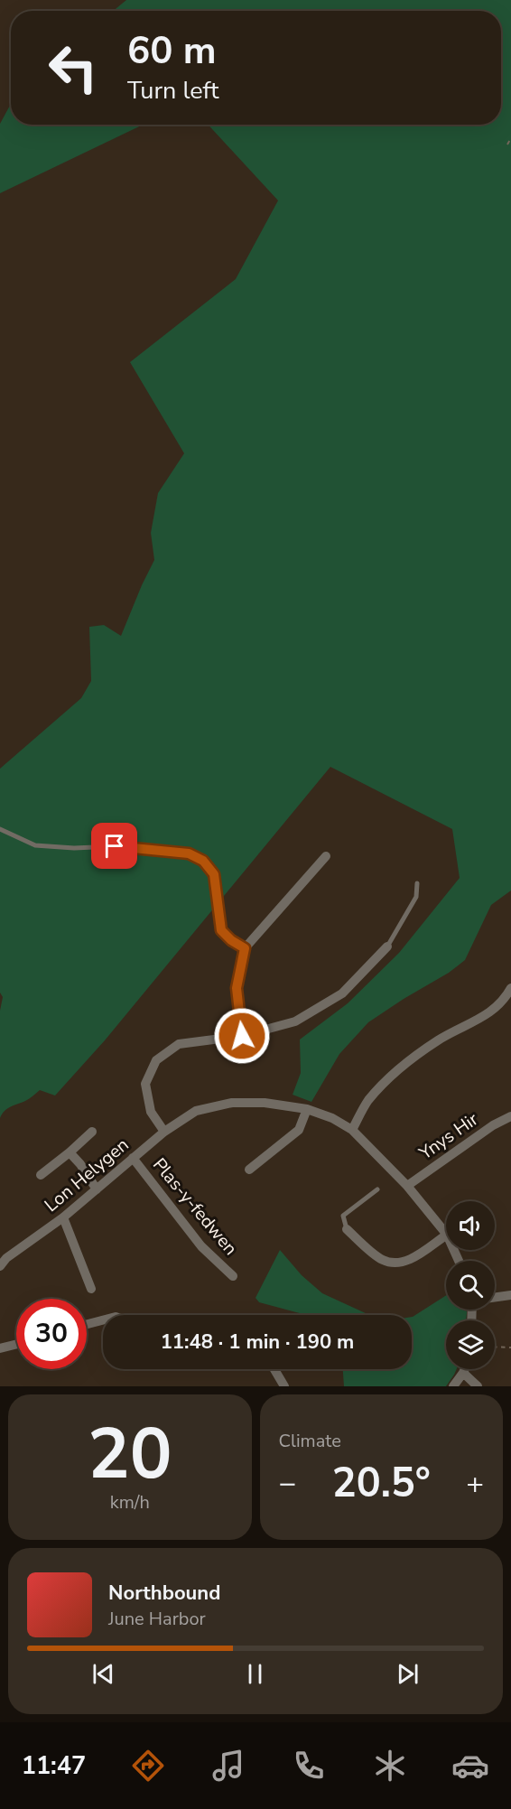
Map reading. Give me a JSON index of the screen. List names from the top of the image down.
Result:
{
  "streets": {
    "street": ["Ynys Hir", "Lon Helygen", "Plas-y-fedwen"]
  },
  "crossings": [
    ["Ynys Hir", "Lon Helygen"],
    ["Lon Helygen", "Plas-y-fedwen"]
  ],
  "page": {
    "turn": ["60 m", "Turn left"],
    "limit": "30",
    "trip": "11:48 · 1 min · 190 m",
    "tile": [
      ["20", "km/h"],
      "Climate"
    ],
    "heat": ["−", "20.5°", "+"],
    "song": ["Northbound", "June Harbor"],
    "tabs": "11:47"
  }
}
